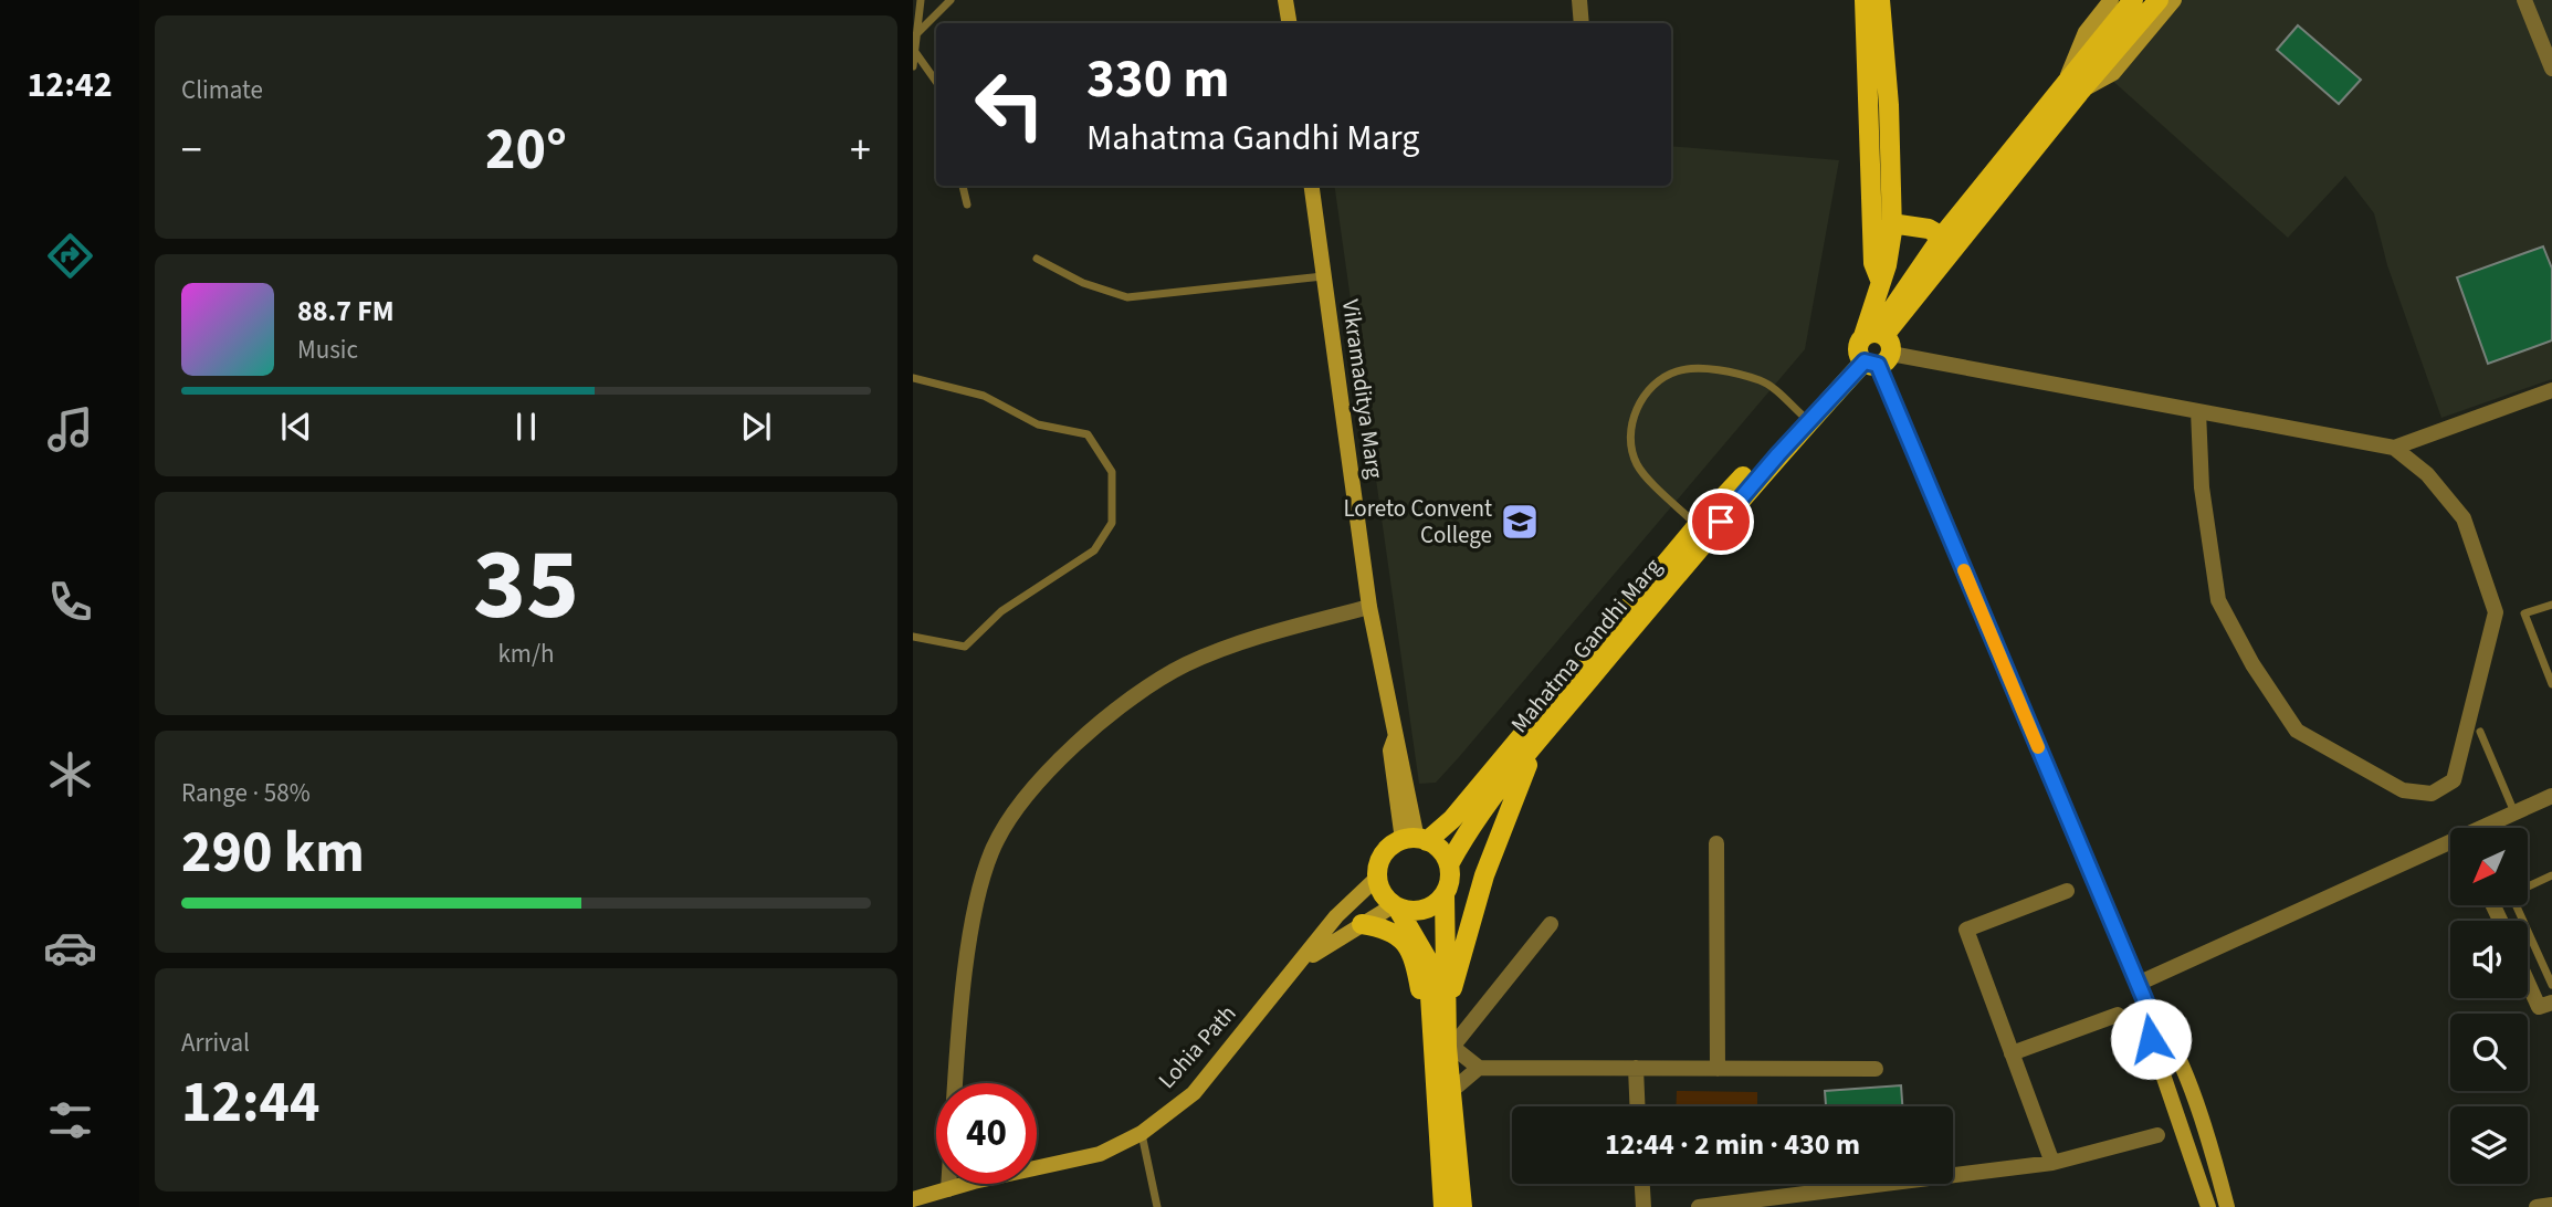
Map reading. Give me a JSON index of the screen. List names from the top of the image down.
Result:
{
  "streets": {
    "main road": ["Vikramaditya Marg", "Mahatma Gandhi Marg", "Lohia Path"]
  },
  "crossings": [
    ["Vikramaditya Marg", "Mahatma Gandhi Marg"],
    ["Vikramaditya Marg", "Lohia Path"],
    ["Mahatma Gandhi Marg", "Lohia Path"]
  ],
  "places": {
    "school or university": ["Loreto Convent College"]
  },
  "north": "bottom left",
  "page": {
    "tabs": "12:42",
    "tile": [
      "Climate",
      ["35", "km/h"],
      ["Range · 58%", "290 km"],
      ["Arrival", "12:44"]
    ],
    "turn": ["330 m", "Mahatma Gandhi Marg"],
    "heat": ["−", "20°", "+"],
    "song": ["88.7 FM", "Music"],
    "limit": "40",
    "trip": "12:44 · 2 min · 430 m"
  }
}
